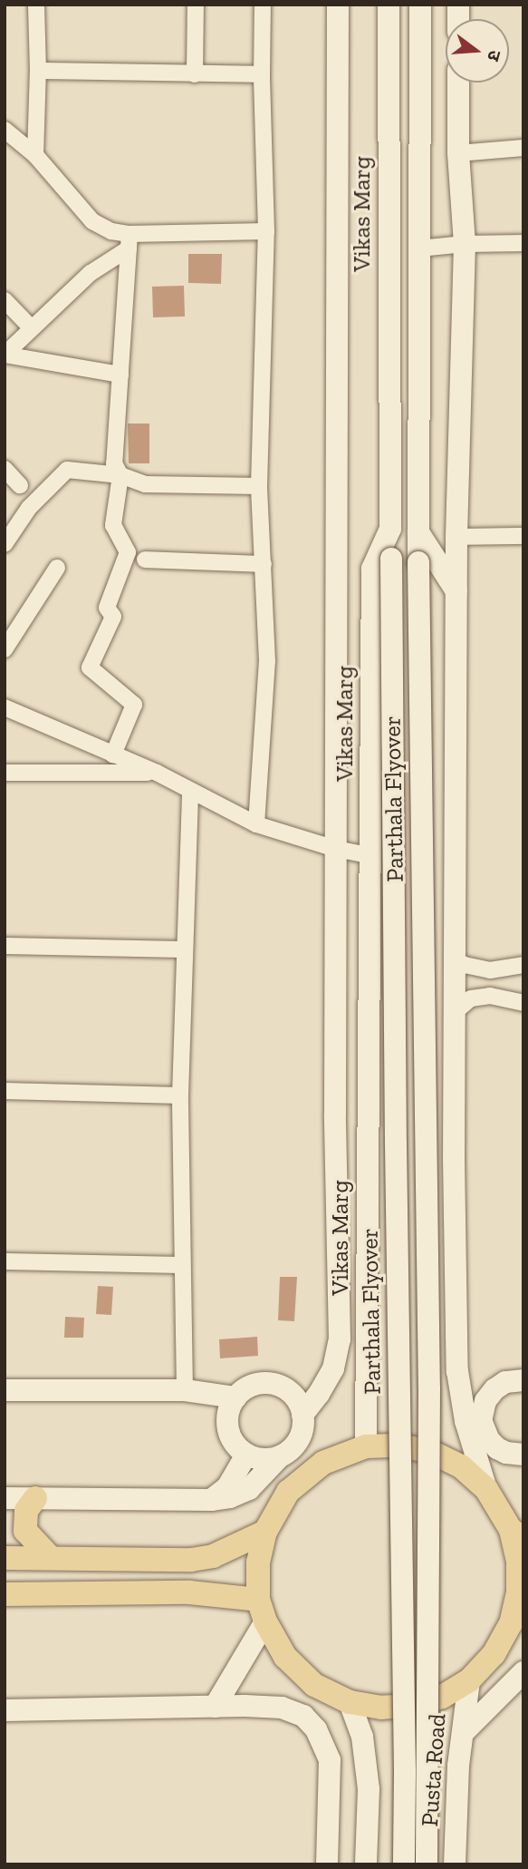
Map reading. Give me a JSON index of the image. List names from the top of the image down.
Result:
{
  "streets": {
    "main road": ["Vikas Marg", "Parthala Flyover", "Pusta Road"]
  },
  "crossings": [
    ["Vikas Marg", "Parthala Flyover"]
  ],
  "north": "right"
}
